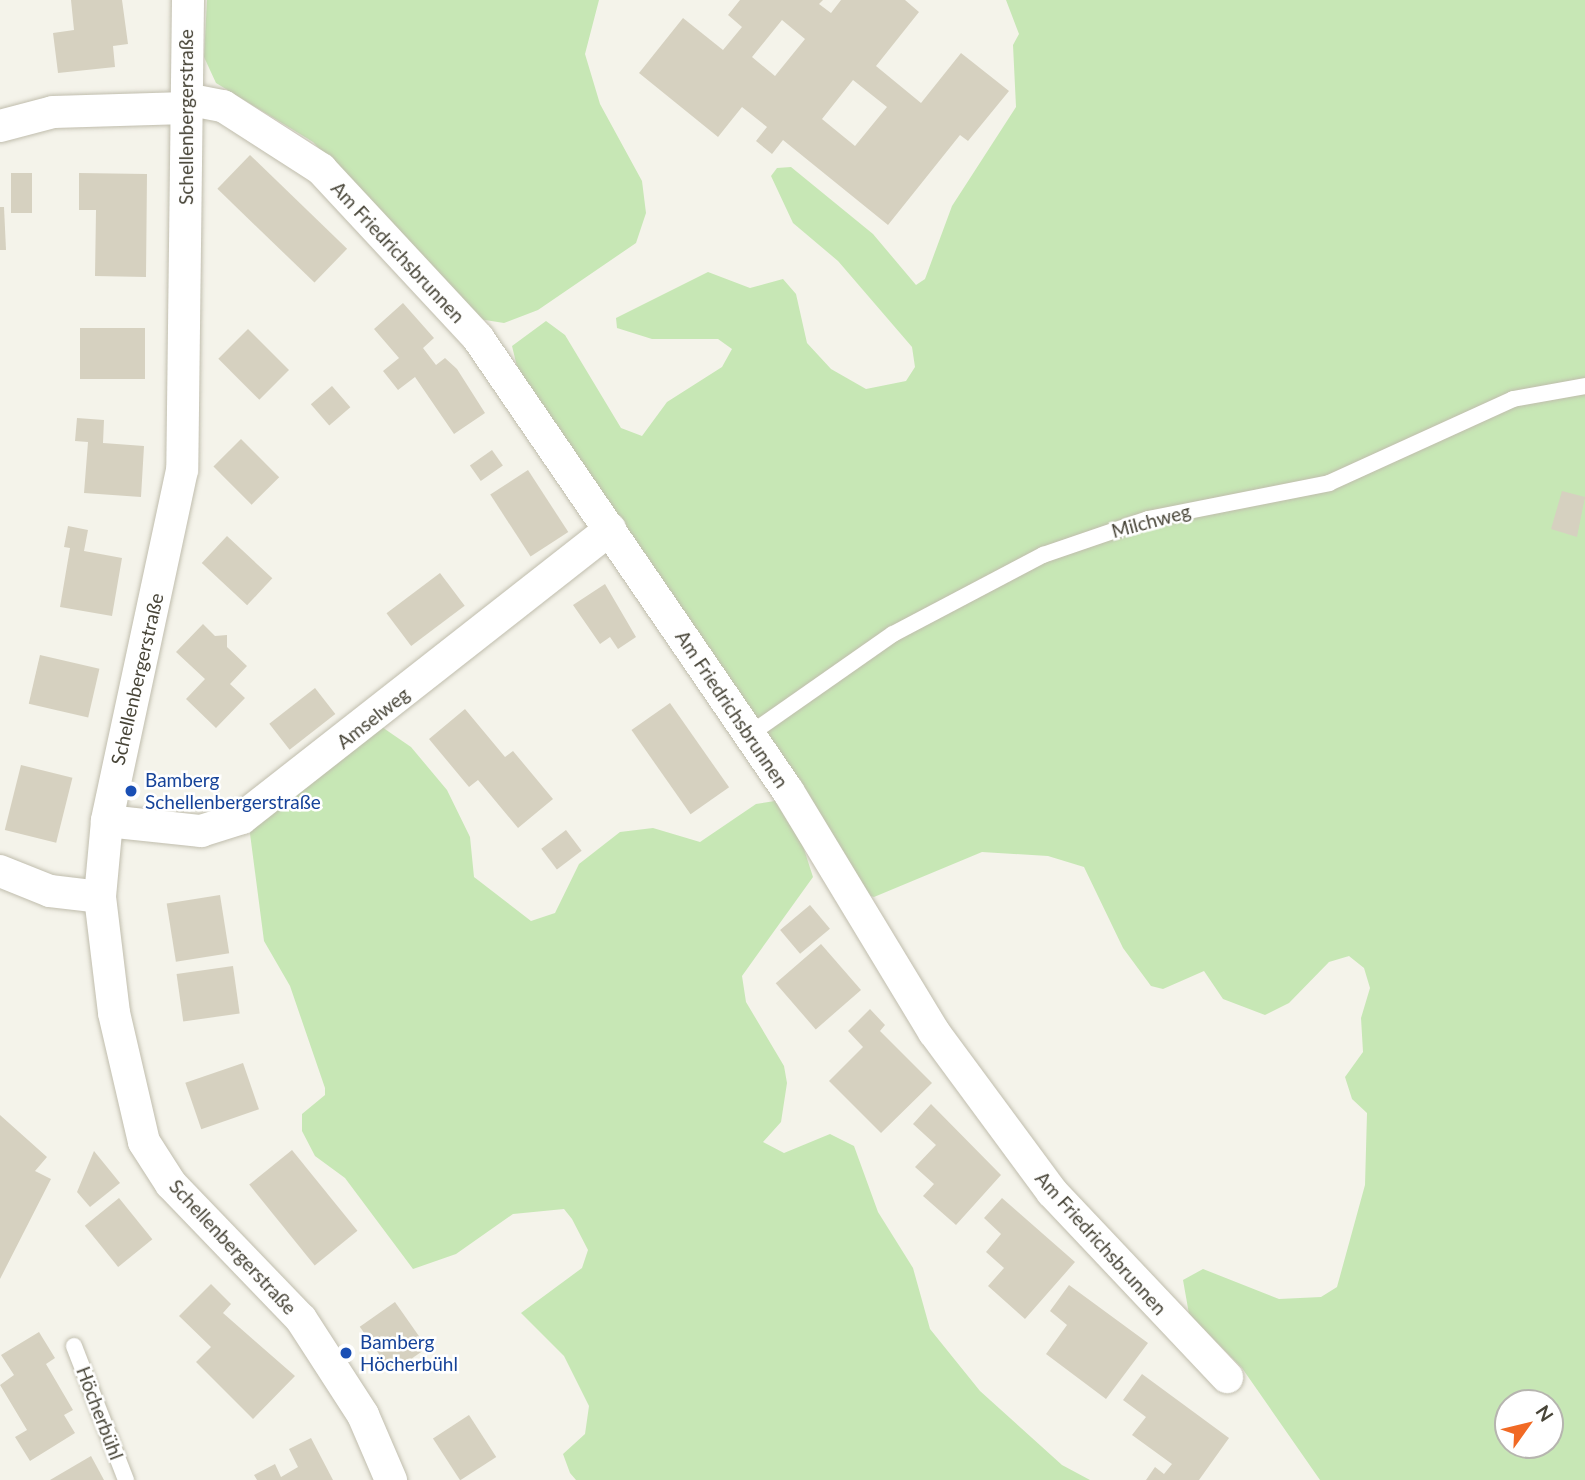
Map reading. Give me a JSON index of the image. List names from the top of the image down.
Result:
{
  "streets": {
    "street": ["Schellenbergerstraße", "Am Friedrichsbrunnen", "Amselweg"],
    "lane": ["Milchweg", "Höcherbühl"]
  },
  "crossings": [
    ["Schellenbergerstraße", "Am Friedrichsbrunnen"],
    ["Schellenbergerstraße", "Amselweg"],
    ["Am Friedrichsbrunnen", "Milchweg"],
    ["Am Friedrichsbrunnen", "Amselweg"]
  ],
  "places": ["Bamberg Schellenbergerstraße", "Bamberg Höcherbühl"],
  "north": "top right"
}
